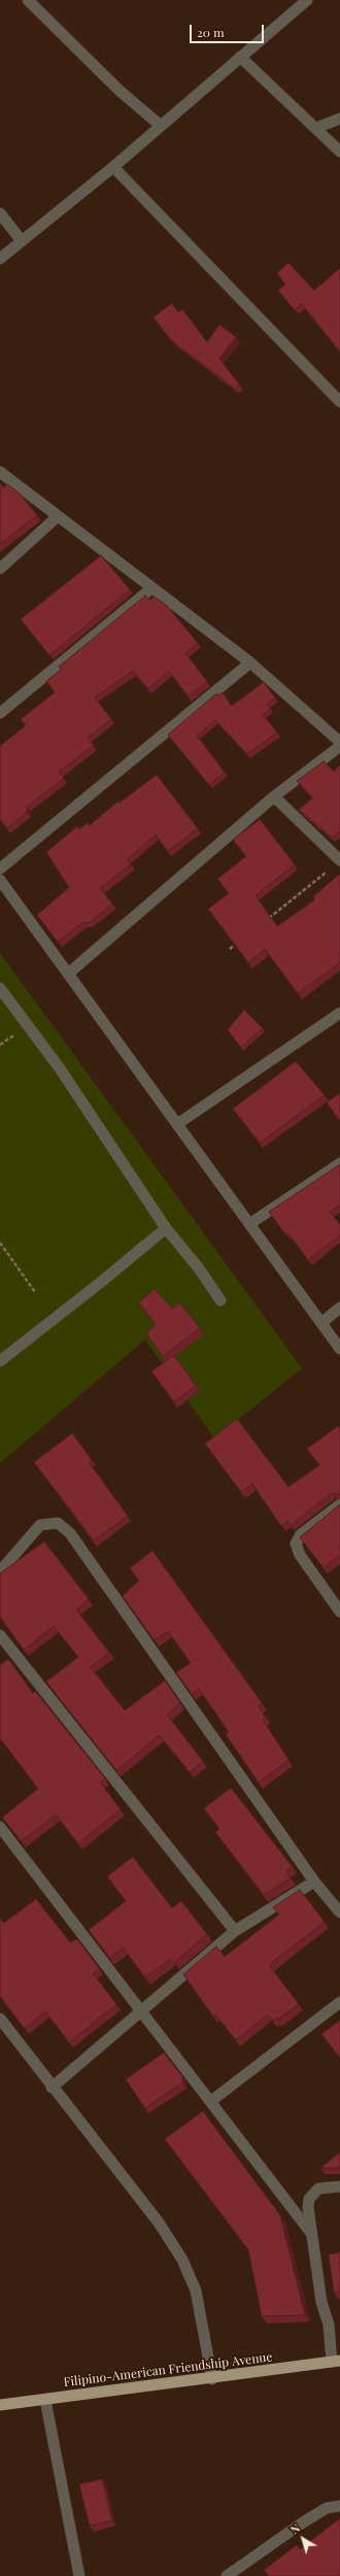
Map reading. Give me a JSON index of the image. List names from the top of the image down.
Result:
{
  "streets": {
    "main road": ["Filipino-American Friendship Avenue"]
  },
  "scale_bar": "20 m",
  "north": "top left"
}
